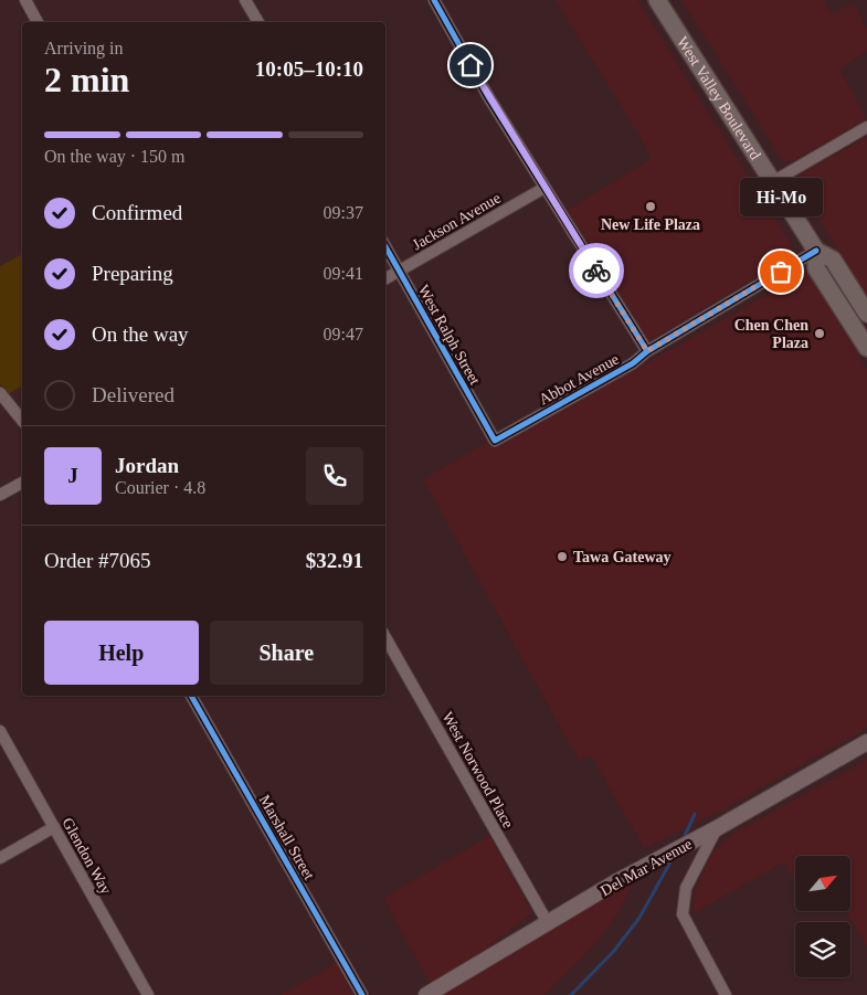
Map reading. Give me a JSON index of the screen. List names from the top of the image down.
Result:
{
  "streets": {
    "main road": ["West Valley Boulevard", "Del Mar Avenue"],
    "street": [
      "Jackson Avenue",
      "West Ralph Street",
      "Abbot Avenue",
      "West Norwood Place",
      "Marshall Street",
      "Glendon Way"
    ]
  },
  "crossings": [
    ["West Valley Boulevard", "Abbot Avenue"],
    ["Jackson Avenue", "West Ralph Street"],
    ["West Ralph Street", "Abbot Avenue"],
    ["West Norwood Place", "Del Mar Avenue"]
  ],
  "places": [
    "New Life Plaza",
    "Hi-Mo",
    "Chen Chen Plaza",
    "Tawa Gateway"
  ],
  "north": "top right",
  "page": {
    "heading": ["2 min", "Arriving in", "10:05–10:10"],
    "panel": [
      "Jordan",
      "Courier · 4.8",
      "Order #7065",
      "$32.91"
    ],
    "bar": "On the way · 150 m",
    "bubble": "Hi-Mo",
    "list": [
      ["Confirmed", "09:37"],
      ["Preparing", "09:41"],
      ["On the way", "09:47"],
      "Delivered"
    ],
    "round": "J",
    "buttons": ["Help", "Share"]
  }
}
